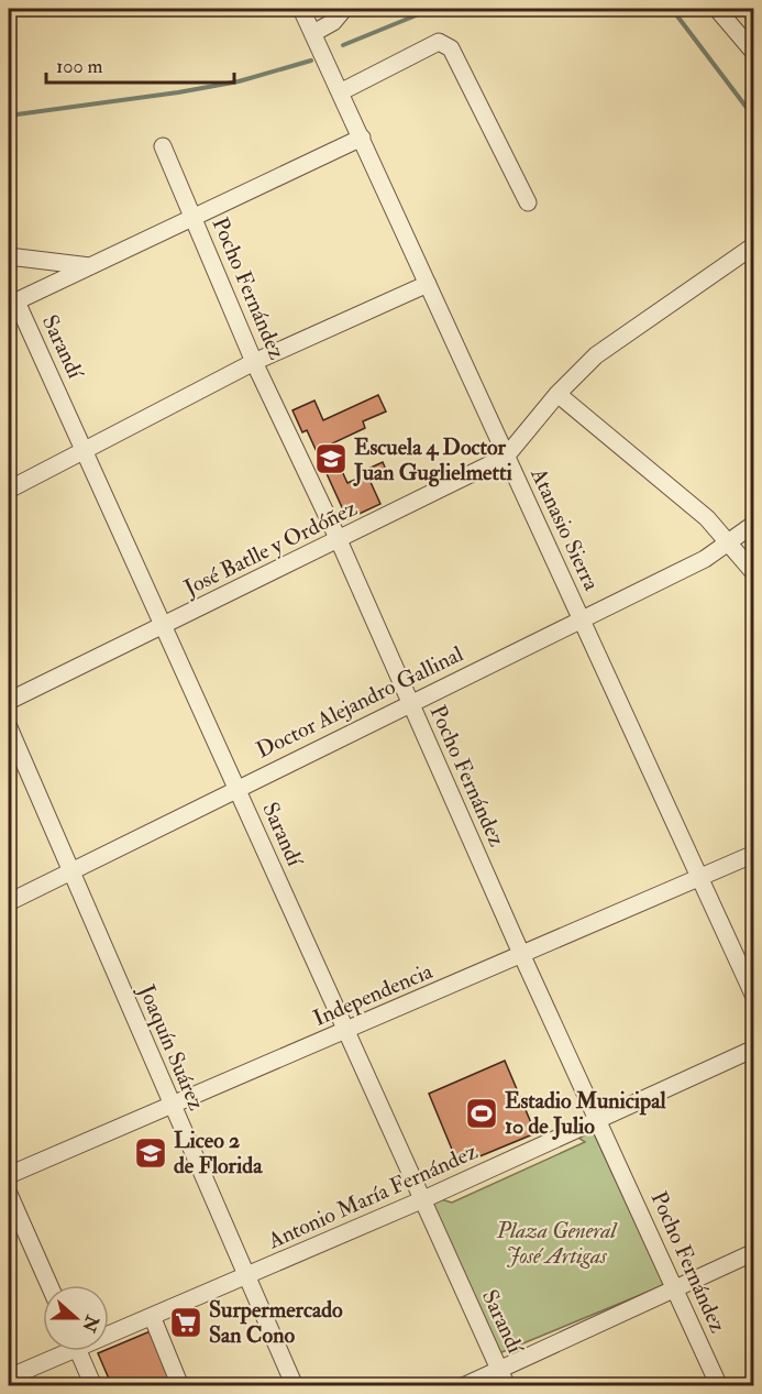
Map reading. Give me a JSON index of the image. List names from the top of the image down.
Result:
{
  "streets": {
    "street": [
      "Pocho Fernández",
      "Sarandí",
      "Atanasio Sierra",
      "José Batlle y Ordóñez",
      "Doctor Alejandro Gallinal",
      "Independencia",
      "Joaquín Suárez",
      "Antonio María Fernández"
    ]
  },
  "crossings": [
    ["Pocho Fernández", "José Batlle y Ordóñez"],
    ["Pocho Fernández", "Doctor Alejandro Gallinal"],
    ["Pocho Fernández", "Independencia"],
    ["Pocho Fernández", "Antonio María Fernández"],
    ["Sarandí", "José Batlle y Ordóñez"],
    ["Sarandí", "Doctor Alejandro Gallinal"],
    ["Sarandí", "Independencia"],
    ["Sarandí", "Antonio María Fernández"],
    ["Atanasio Sierra", "José Batlle y Ordóñez"],
    ["Atanasio Sierra", "Doctor Alejandro Gallinal"],
    ["Atanasio Sierra", "Independencia"],
    ["Doctor Alejandro Gallinal", "Joaquín Suárez"],
    ["Independencia", "Joaquín Suárez"],
    ["Joaquín Suárez", "Antonio María Fernández"]
  ],
  "parks": ["Plaza General José Artigas"],
  "places": {
    "school or university": ["Escuela 4 Doctor Juan Guglielmetti", "Liceo 2 de Florida"],
    "sports": ["Estadio Municipal 10 de Julio"],
    "supermarket": ["Surpermercado San Cono"]
  },
  "scale_bar": "100 m",
  "north": "right"
}
